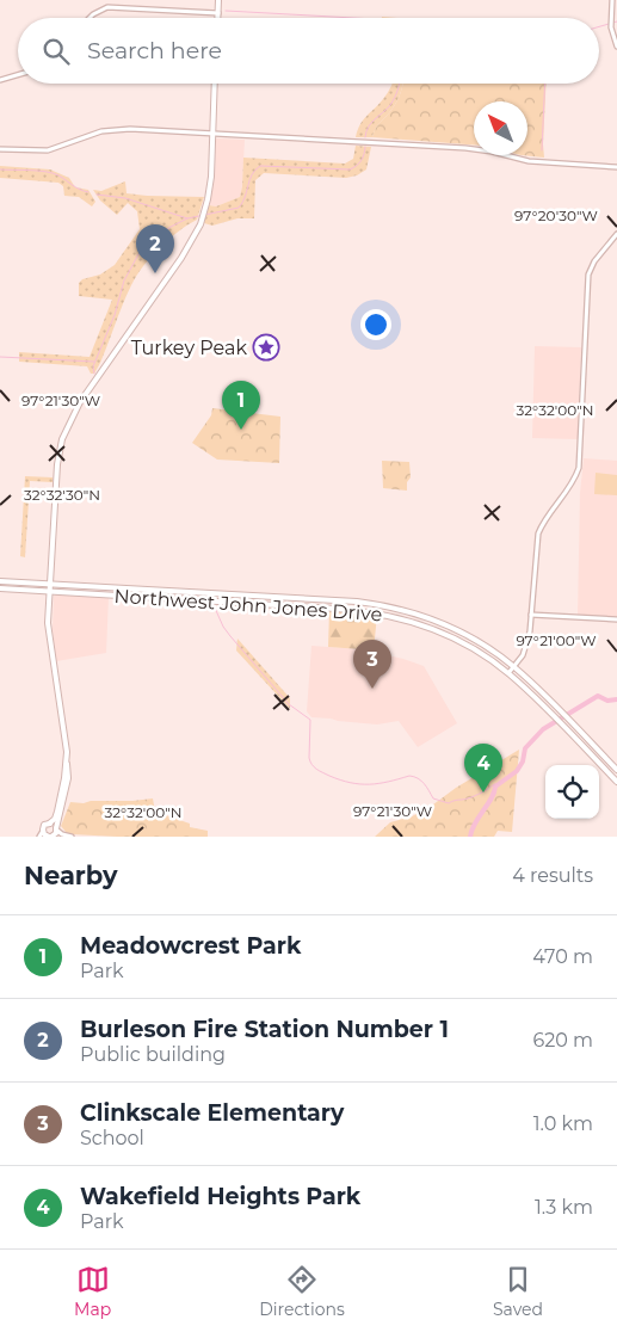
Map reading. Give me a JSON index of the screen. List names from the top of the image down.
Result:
{
  "streets": {
    "main road": ["Northwest John Jones Drive"]
  },
  "places": {
    "place": ["Turkey Peak"]
  },
  "north": "top left",
  "page": {
    "search": "Search here",
    "pins": [
      "2",
      "1",
      "3",
      "4"
    ],
    "heading": ["Nearby", "4 results"],
    "list": [
      {
        "mark": "1",
        "name": "Meadowcrest Park",
        "note": "Park",
        "value": "470 m"
      },
      {
        "mark": "2",
        "name": "Burleson Fire Station Number 1",
        "note": "Public building",
        "value": "620 m"
      },
      {
        "mark": "3",
        "name": "Clinkscale Elementary",
        "note": "School",
        "value": "1.0 km"
      },
      {
        "mark": "4",
        "name": "Wakefield Heights Park",
        "note": "Park",
        "value": "1.3 km"
      }
    ],
    "nav": ["Map", "Directions", "Saved"]
  },
  "coordinates": [
    "97°20'30\"W",
    "97°21'30\"W",
    "32°32'00\"N",
    "32°32'30\"N",
    "97°21'00\"W"
  ]
}
